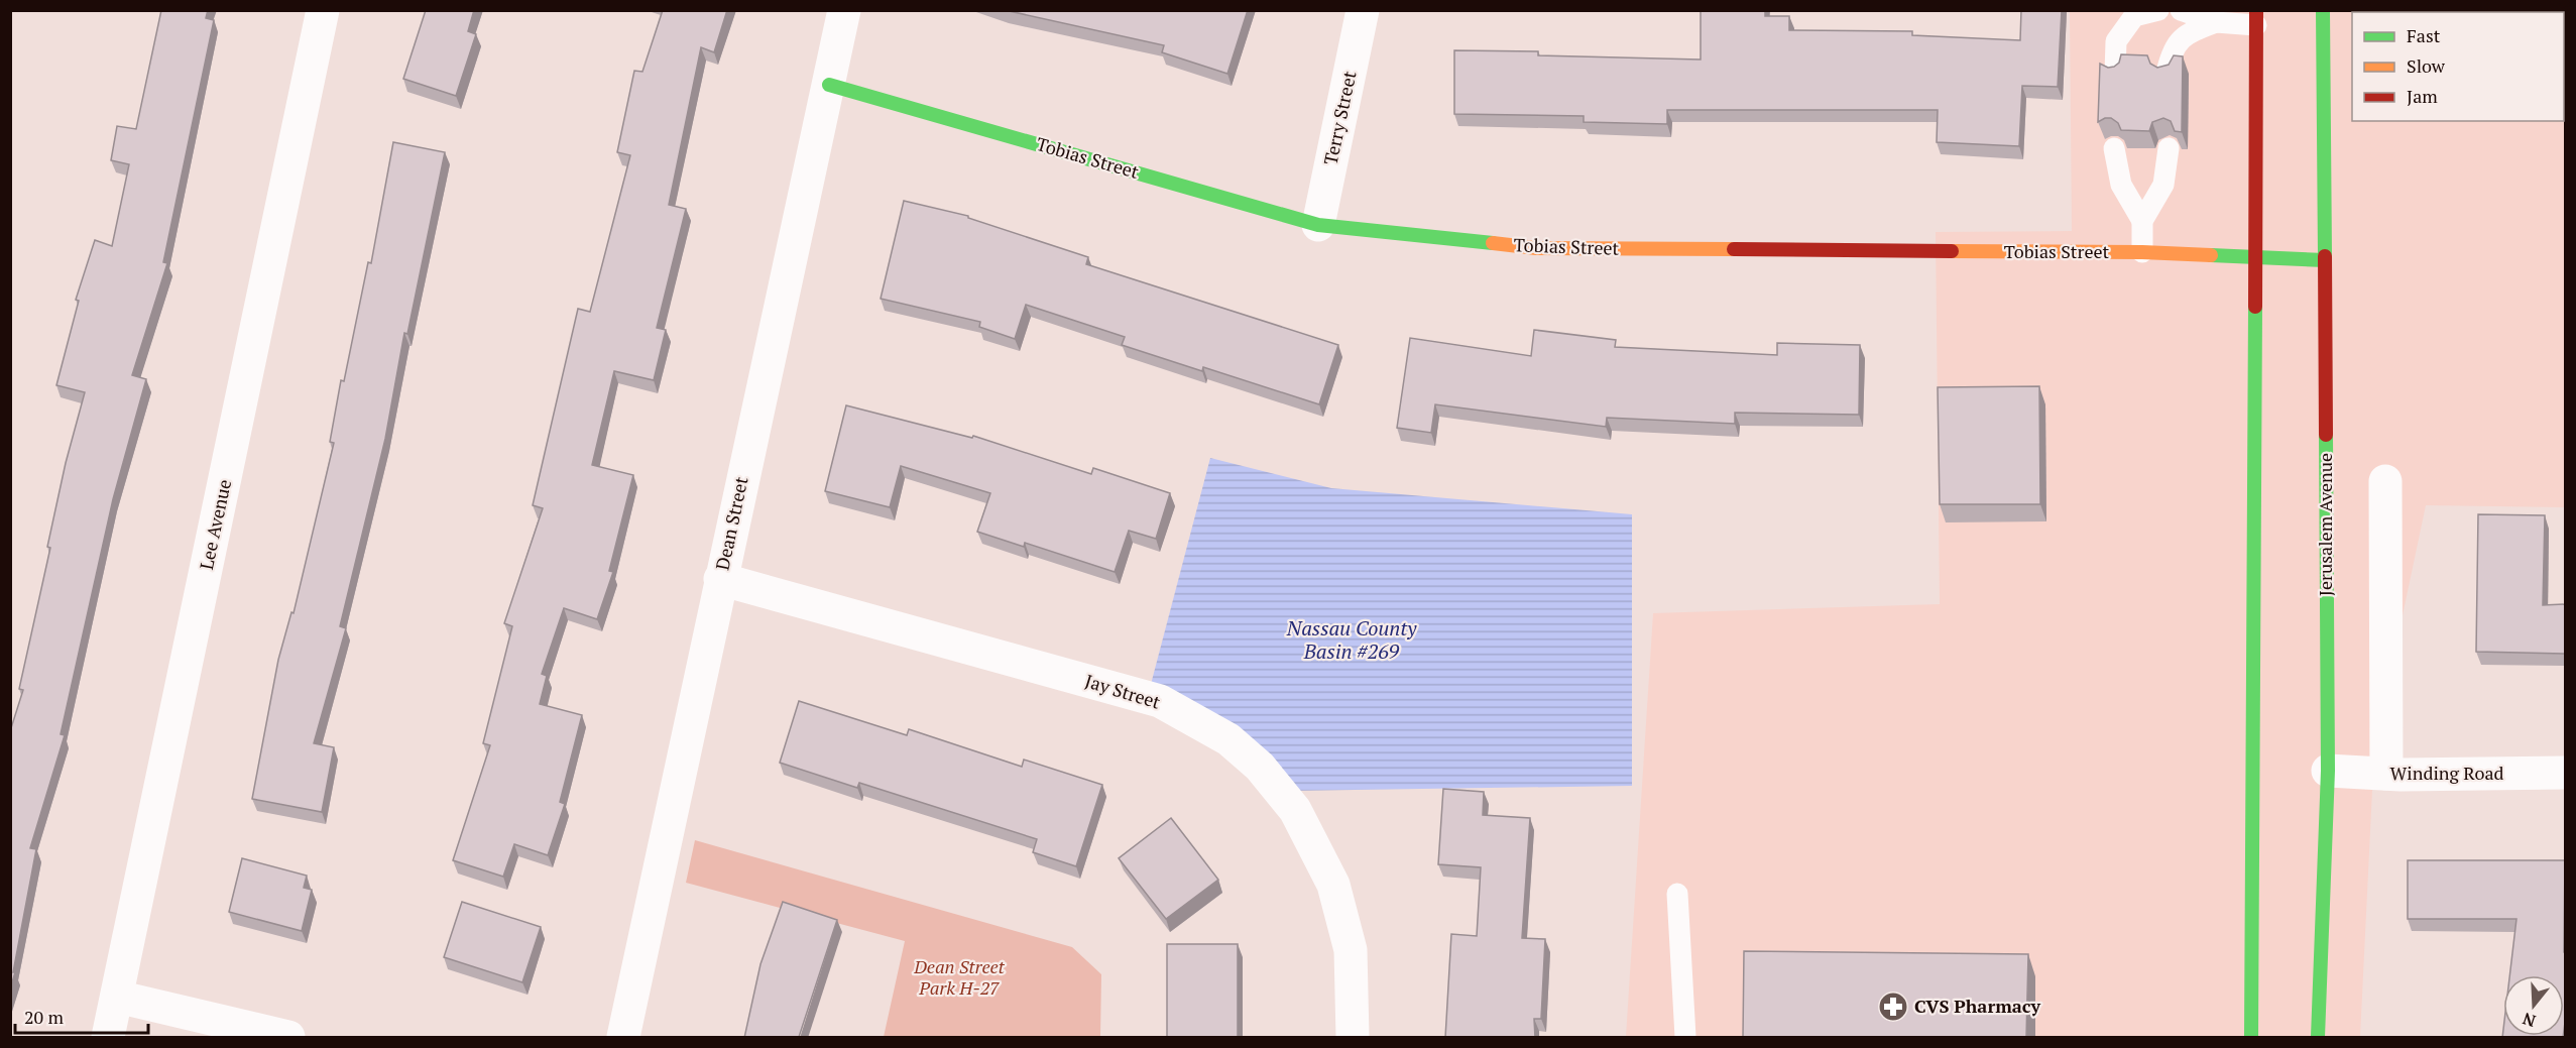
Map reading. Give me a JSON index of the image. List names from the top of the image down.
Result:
{
  "streets": {
    "main road": ["Tobias Street", "Jerusalem Avenue"],
    "street": [
      "Terry Street",
      "Dean Street",
      "Lee Avenue",
      "Jay Street",
      "Winding Road"
    ]
  },
  "crossings": [
    ["Terry Street", "Tobias Street"],
    ["Tobias Street", "Dean Street"],
    ["Tobias Street", "Jerusalem Avenue"],
    ["Dean Street", "Jay Street"],
    ["Jerusalem Avenue", "Winding Road"]
  ],
  "water": ["Nassau County Basin #269"],
  "parks": ["Dean Street Park H-27"],
  "places": {
    "pharmacy": ["CVS Pharmacy"]
  },
  "legend": ["Fast", "Slow", "Jam"],
  "scale_bar": "20 m",
  "north": "bottom"
}
